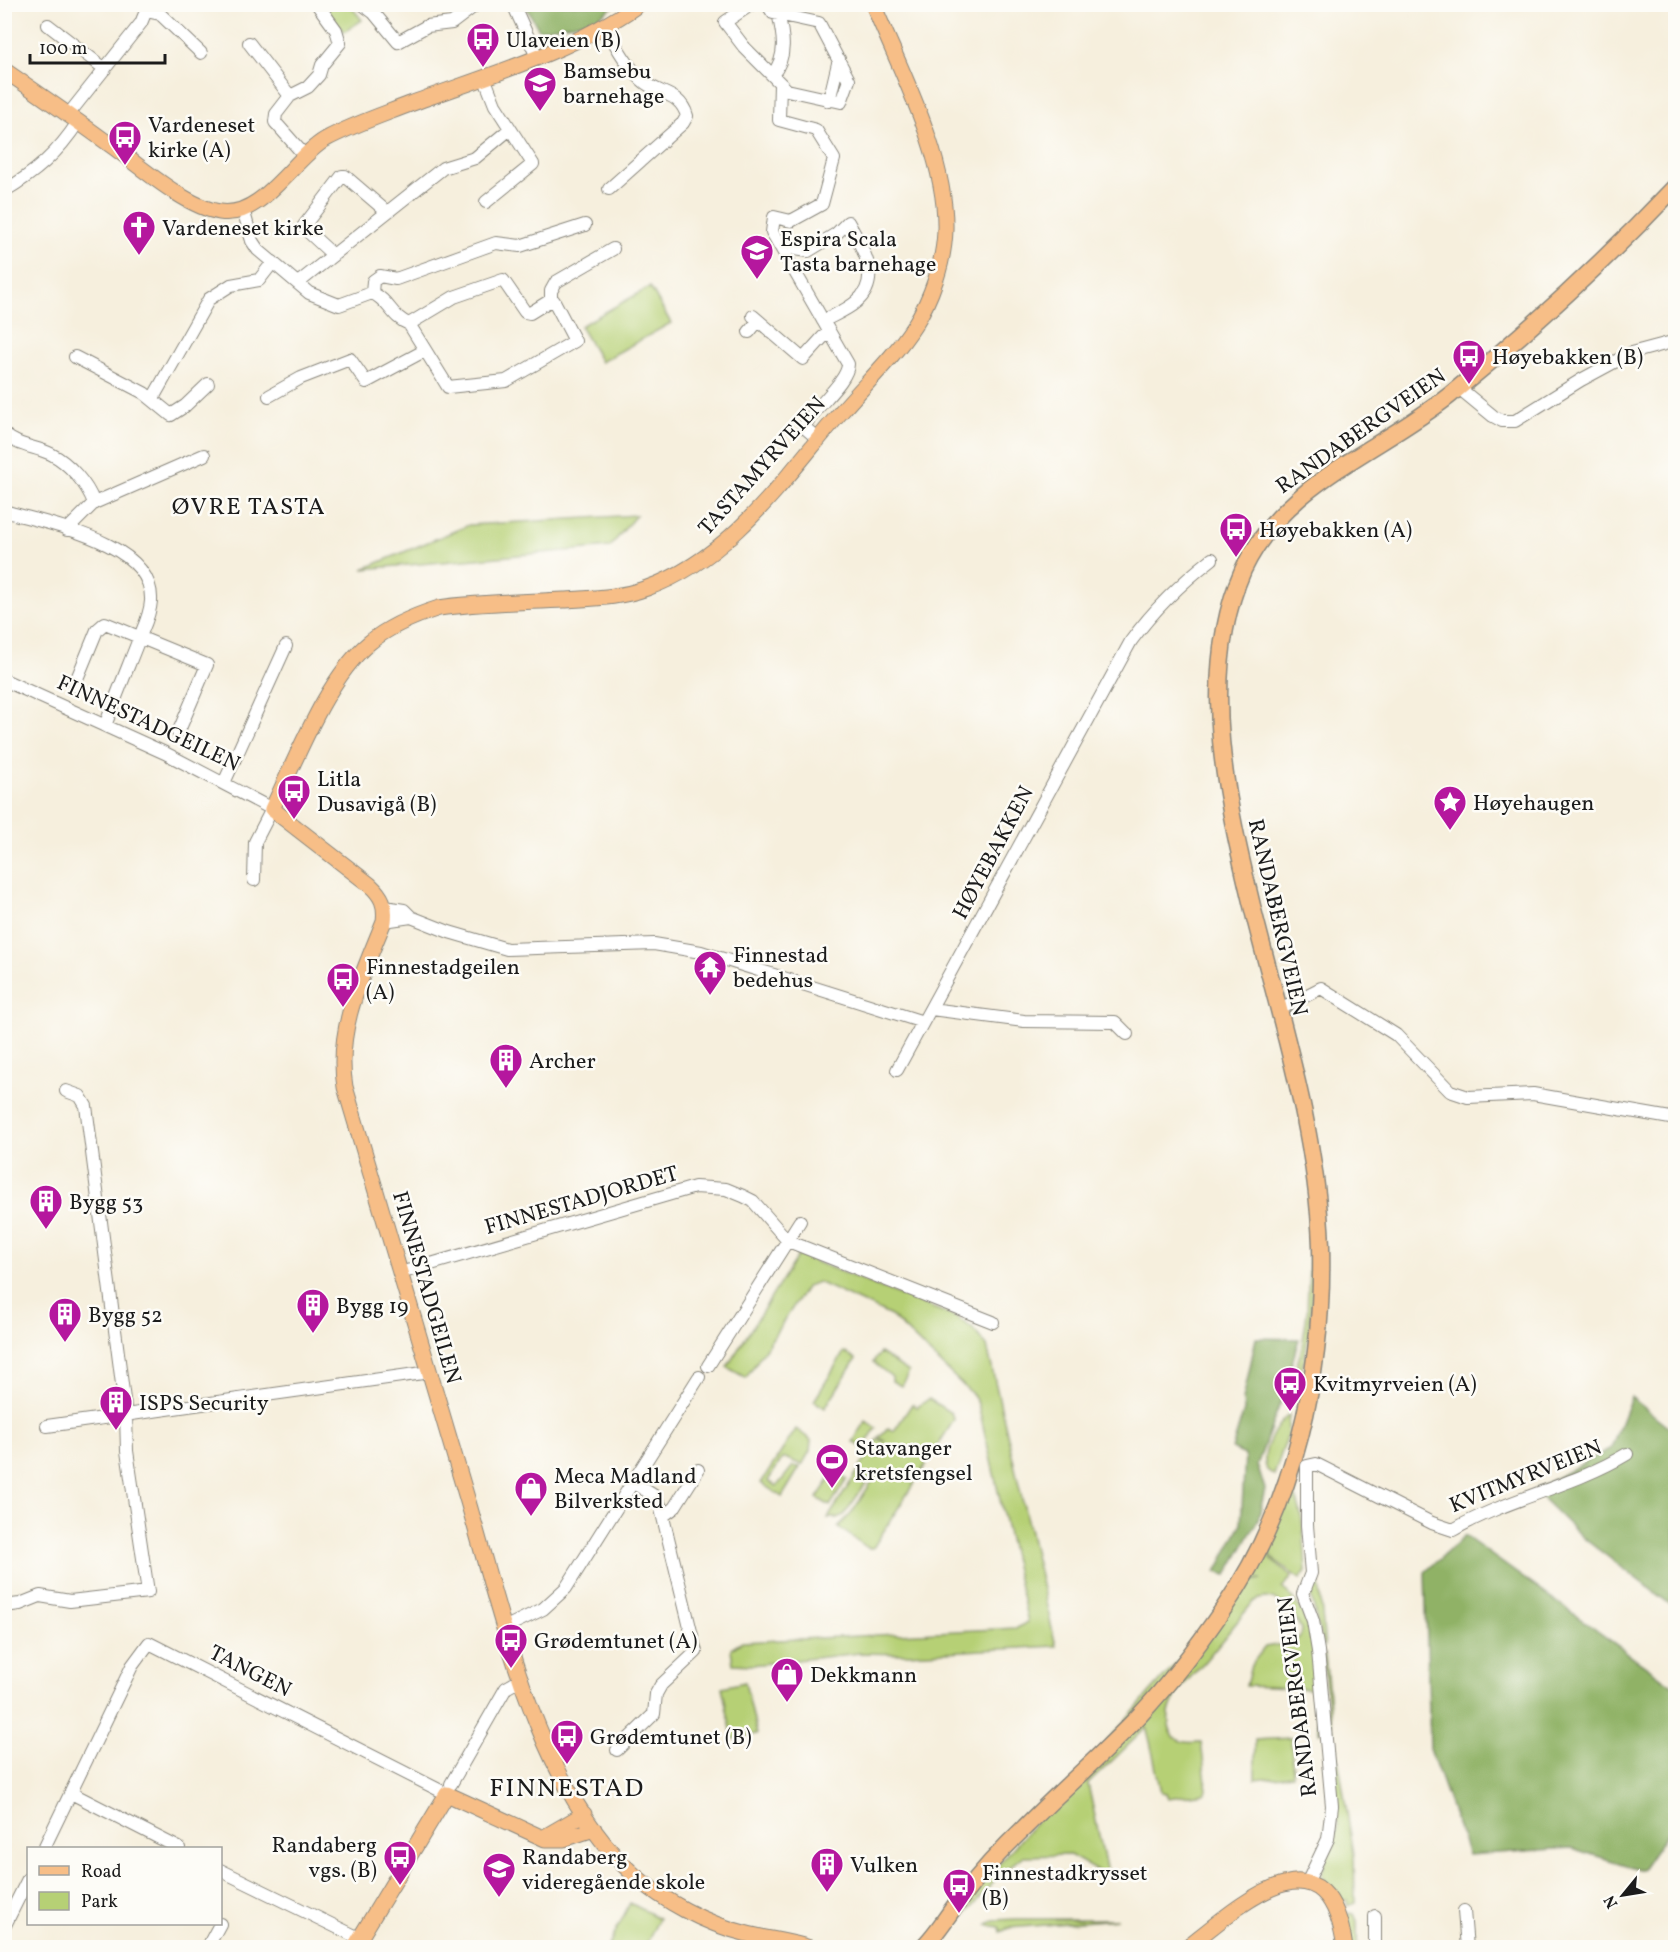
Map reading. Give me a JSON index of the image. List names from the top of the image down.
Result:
{
  "streets": {
    "highway": ["RANDABERGVEIEN"],
    "main road": ["TASTAMYRVEIEN", "FINNESTADGEILEN", "TANGEN"],
    "street": ["HØYEBAKKEN", "FINNESTADJORDET", "KVITMYRVEIEN"]
  },
  "crossings": [
    ["RANDABERGVEIEN", "KVITMYRVEIEN"],
    ["TASTAMYRVEIEN", "FINNESTADGEILEN"],
    ["FINNESTADGEILEN", "FINNESTADJORDET"]
  ],
  "districts": ["ØVRE TASTA", "FINNESTAD"],
  "places": {
    "bus stop": [
      "Ulaveien (B)",
      "Vardeneset kirke (A)",
      "Høyebakken (B)",
      "Høyebakken (A)",
      "Litla Dusavigå (B)",
      "Finnestadgeilen (A)",
      "Kvitmyrveien (A)",
      "Grødemtunet (A)",
      "Grødemtunet (B)",
      "Randaberg vgs. (B)",
      "Finnestadkrysset (B)"
    ],
    "school or university": ["Bamsebu barnehage", "Espira Scala Tasta barnehage", "Randaberg videregående skole"],
    "church": ["Vardeneset kirke"],
    "place": ["Høyehaugen"],
    "temple": ["Finnestad bedehus"],
    "building": [
      "Archer",
      "Bygg 53",
      "Bygg 19",
      "Bygg 52",
      "ISPS Security",
      "Vulken"
    ],
    "sports": ["Stavanger kretsfengsel"],
    "shop": ["Meca Madland Bilverksted", "Dekkmann"]
  },
  "legend": ["Road", "Park"],
  "scale_bar": "100 m",
  "north": "bottom left"
}
